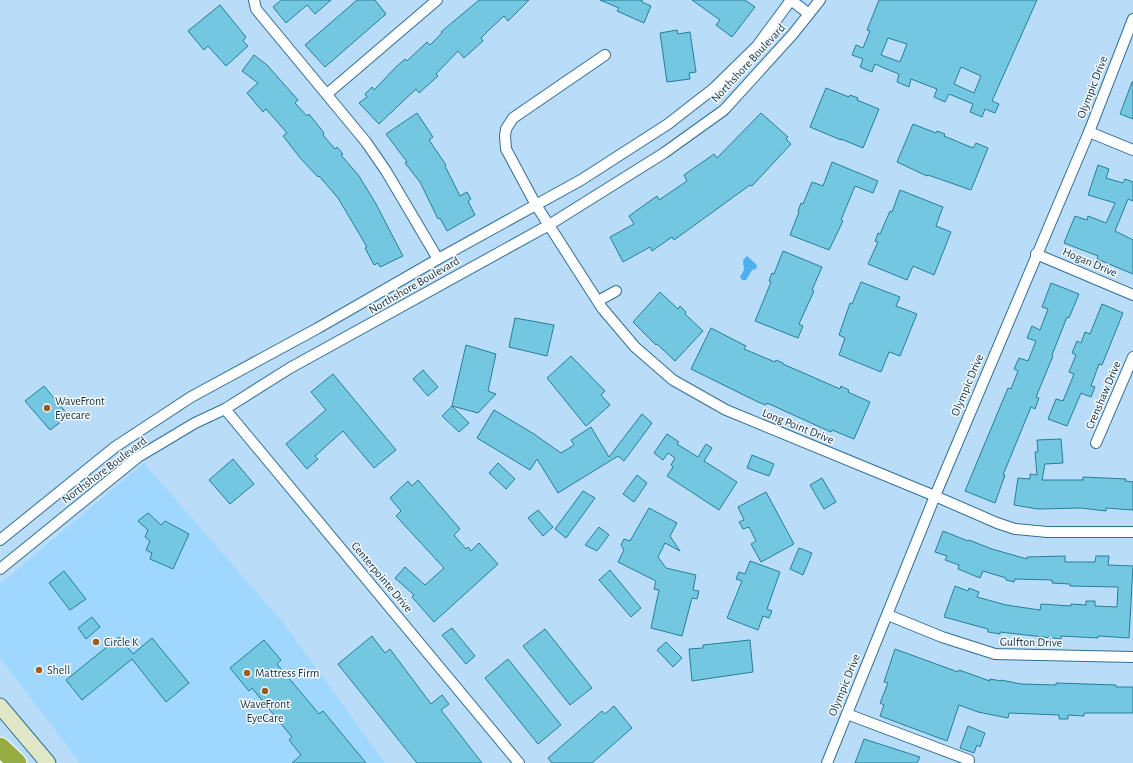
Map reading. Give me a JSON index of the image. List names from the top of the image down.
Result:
{
  "streets": {
    "street": [
      "Northshore Boulevard",
      "Olympic Drive",
      "Hogan Drive",
      "Crenshaw Drive",
      "Long Point Drive",
      "Centerpointe Drive",
      "Gulfton Drive"
    ]
  },
  "crossings": [
    ["Northshore Boulevard", "Long Point Drive"],
    ["Northshore Boulevard", "Centerpointe Drive"],
    ["Olympic Drive", "Hogan Drive"],
    ["Olympic Drive", "Long Point Drive"],
    ["Olympic Drive", "Gulfton Drive"]
  ],
  "places": [
    "WaveFront Eyecare",
    "Circle K",
    "Shell",
    "Mattress Firm",
    "WaveFront EyeCare"
  ]
}
